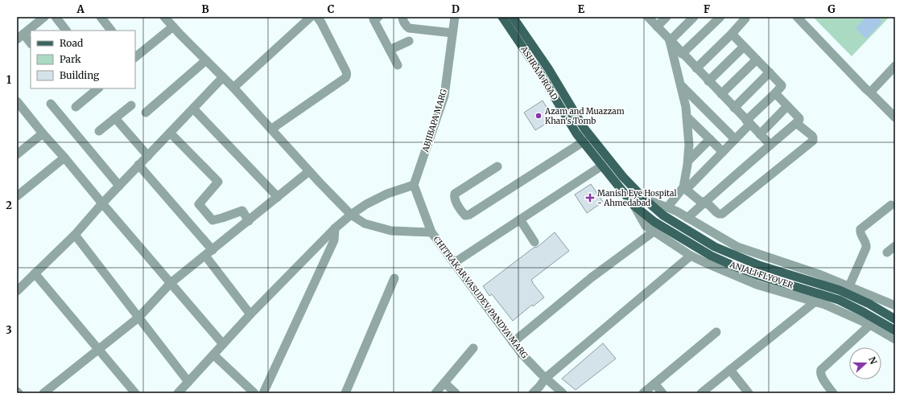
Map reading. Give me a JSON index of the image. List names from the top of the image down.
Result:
{
  "streets": {
    "main road": ["ASHRAM ROAD", "ANJALI FLYOVER"],
    "street": ["ABJIBAPA MARG", "CHITRAKAR VASUDEV PANDYA MARG"]
  },
  "crossings": [
    ["ASHRAM ROAD", "ANJALI FLYOVER"],
    ["ABJIBAPA MARG", "CHITRAKAR VASUDEV PANDYA MARG"]
  ],
  "places": {
    "other": ["Azam and Muazzam Khan's Tomb"],
    "health": ["Manish Eye Hospital - Ahmedabad"]
  },
  "legend": ["Road", "Park", "Building"],
  "north": "right",
  "grid": {
    "columns": [
      "A",
      "B",
      "C",
      "D",
      "E",
      "F",
      "G"
    ],
    "rows": ["1", "2", "3"]
  }
}
